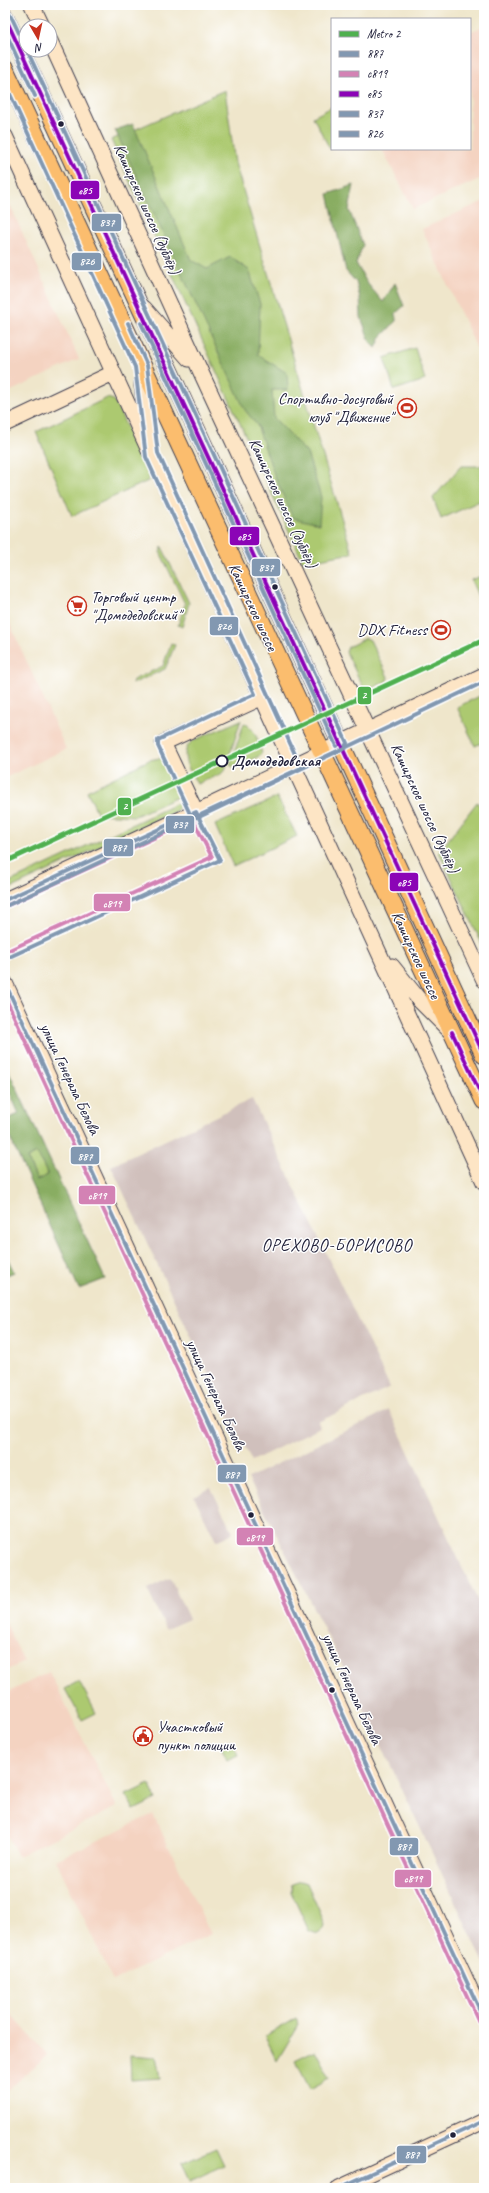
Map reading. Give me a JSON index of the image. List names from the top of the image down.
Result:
{
  "streets": {
    "main road": ["Каширское шоссе (дублёр)", "Каширское шоссе", "улица Генерала Белова"]
  },
  "districts": ["ОРЕХОВО-БОРИСОВО"],
  "places": {
    "sports": ["Спортивно-досуговый клуб \"Движение\"", "DDX Fitness"],
    "supermarket": ["Торговый центр \"Домодедовский\""],
    "other": ["Домодедовская"],
    "public building": ["Участковый пункт полиции"]
  },
  "lines": [
    "transit line 837",
    "transit line е85",
    "transit line 826",
    "metro line 2",
    "transit line 887",
    "transit line с819"
  ],
  "legend": [
    "Metro 2",
    "887",
    "с819",
    "е85",
    "837",
    "826"
  ],
  "north": "bottom"
}
